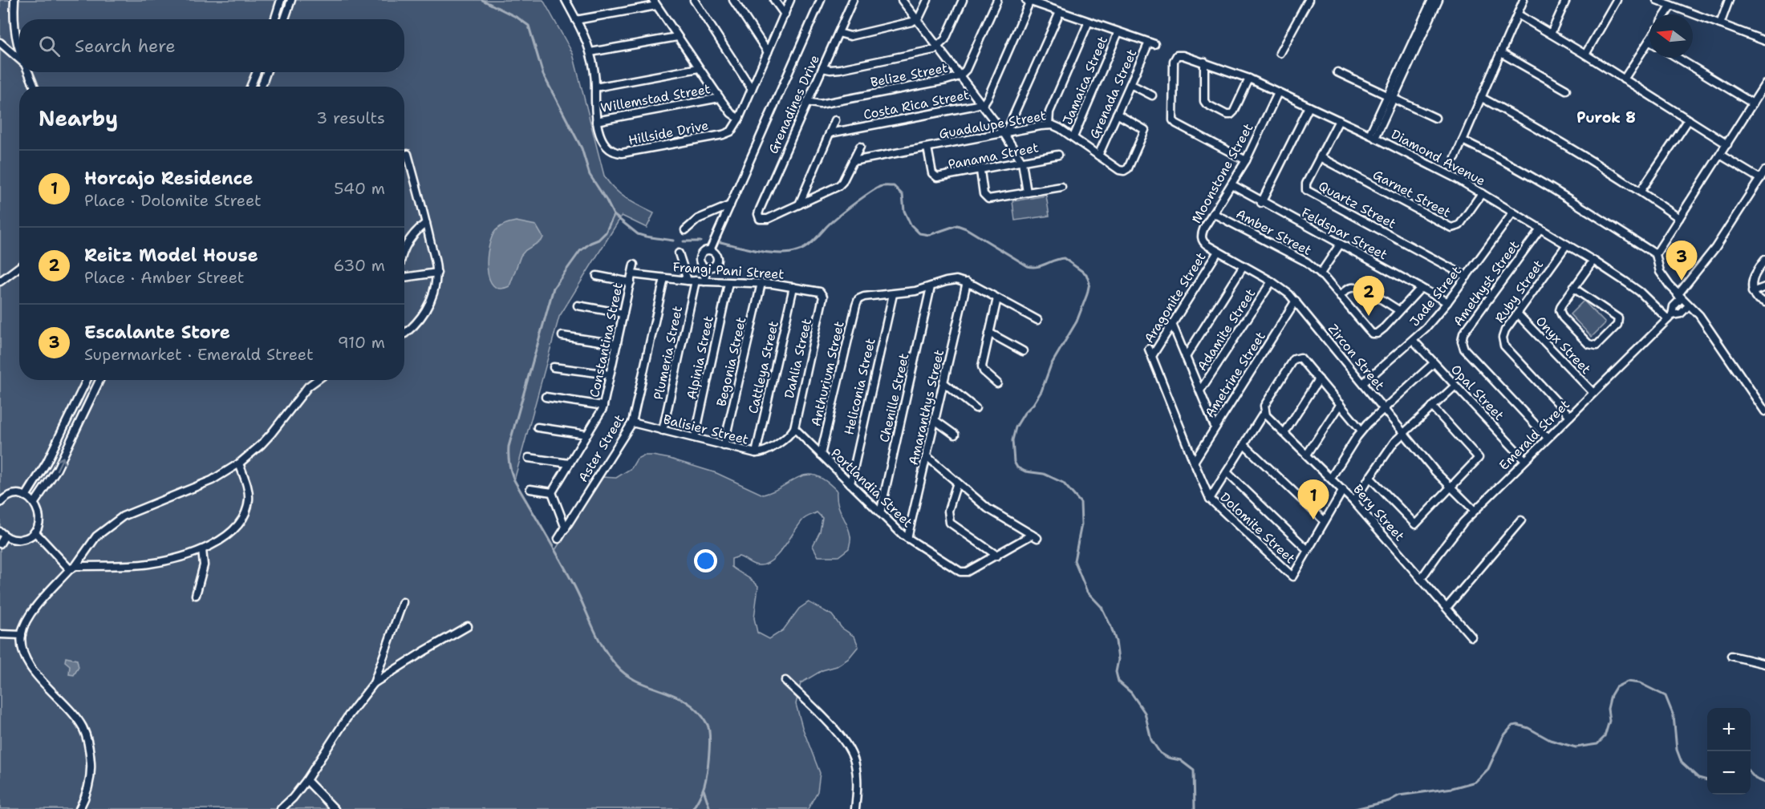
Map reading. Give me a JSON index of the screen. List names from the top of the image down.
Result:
{
  "streets": {
    "street": [
      "Belize Street",
      "Jamaica Street",
      "Grenada Street",
      "Willemstad Street",
      "Grenadines Drive",
      "Costa Rica Street",
      "Guadalupe Street",
      "Hillside Drive",
      "Panama Street",
      "Diamond Avenue",
      "Moonstone Street",
      "Garnet Street",
      "Quartz Street",
      "Amber Street",
      "Feldspar Street",
      "Frangi Pani Street",
      "Amethyst Street",
      "Ruby Street",
      "Jade Street",
      "Aragonite Street",
      "Adamite Street",
      "Constantina Street",
      "Onyx Street",
      "Plumeria Street",
      "Zircon Street",
      "Alpinia Street",
      "Dahlia Street",
      "Begonia Street",
      "Cattleya Street",
      "Anthurium Street",
      "Ametrine Street",
      "Heliconia Street",
      "Opal Street",
      "Chenille Street",
      "Amaranthys Street",
      "Balisier Street",
      "Emerald Street",
      "Aster Street",
      "Portlandia Street",
      "Bery Street",
      "Dolomite Street"
    ]
  },
  "crossings": [
    ["Belize Street", "Grenadines Drive"],
    ["Jamaica Street", "Grenada Street"],
    ["Jamaica Street", "Guadalupe Street"],
    ["Grenada Street", "Guadalupe Street"],
    ["Willemstad Street", "Hillside Drive"],
    ["Guadalupe Street", "Panama Street"],
    ["Diamond Avenue", "Moonstone Street"],
    ["Diamond Avenue", "Garnet Street"],
    ["Diamond Avenue", "Quartz Street"],
    ["Diamond Avenue", "Amethyst Street"],
    ["Diamond Avenue", "Ruby Street"],
    ["Diamond Avenue", "Jade Street"],
    ["Diamond Avenue", "Emerald Street"],
    ["Moonstone Street", "Amber Street"],
    ["Moonstone Street", "Feldspar Street"],
    ["Moonstone Street", "Zircon Street"],
    ["Garnet Street", "Quartz Street"],
    ["Quartz Street", "Jade Street"],
    ["Amber Street", "Feldspar Street"],
    ["Feldspar Street", "Jade Street"],
    ["Frangi Pani Street", "Constantina Street"],
    ["Frangi Pani Street", "Plumeria Street"],
    ["Frangi Pani Street", "Alpinia Street"],
    ["Frangi Pani Street", "Dahlia Street"],
    ["Frangi Pani Street", "Begonia Street"],
    ["Frangi Pani Street", "Cattleya Street"],
    ["Frangi Pani Street", "Aster Street"],
    ["Amethyst Street", "Emerald Street"],
    ["Ruby Street", "Onyx Street"],
    ["Ruby Street", "Emerald Street"],
    ["Jade Street", "Zircon Street"],
    ["Jade Street", "Opal Street"],
    ["Aragonite Street", "Zircon Street"],
    ["Aragonite Street", "Dolomite Street"],
    ["Adamite Street", "Zircon Street"],
    ["Onyx Street", "Emerald Street"],
    ["Plumeria Street", "Balisier Street"],
    ["Zircon Street", "Ametrine Street"],
    ["Zircon Street", "Emerald Street"],
    ["Alpinia Street", "Balisier Street"],
    ["Dahlia Street", "Balisier Street"],
    ["Dahlia Street", "Portlandia Street"],
    ["Begonia Street", "Balisier Street"],
    ["Cattleya Street", "Balisier Street"],
    ["Anthurium Street", "Heliconia Street"],
    ["Anthurium Street", "Portlandia Street"],
    ["Ametrine Street", "Dolomite Street"],
    ["Heliconia Street", "Portlandia Street"],
    ["Opal Street", "Emerald Street"],
    ["Chenille Street", "Portlandia Street"],
    ["Amaranthys Street", "Portlandia Street"],
    ["Balisier Street", "Aster Street"],
    ["Balisier Street", "Portlandia Street"],
    ["Emerald Street", "Bery Street"],
    ["Bery Street", "Dolomite Street"]
  ],
  "districts": ["Purok 8"],
  "north": "left",
  "page": {
    "search": "Search here",
    "heading": ["Nearby", "3 results"],
    "list": [
      {
        "mark": "1",
        "name": "Horcajo Residence",
        "note": "Place · Dolomite Street",
        "value": "540 m"
      },
      {
        "mark": "2",
        "name": "Reitz Model House",
        "note": "Place · Amber Street",
        "value": "630 m"
      },
      {
        "mark": "3",
        "name": "Escalante Store",
        "note": "Supermarket · Emerald Street",
        "value": "910 m"
      }
    ],
    "pins": ["3", "2", "1"],
    "map_buttons": ["+", "−"]
  }
}
